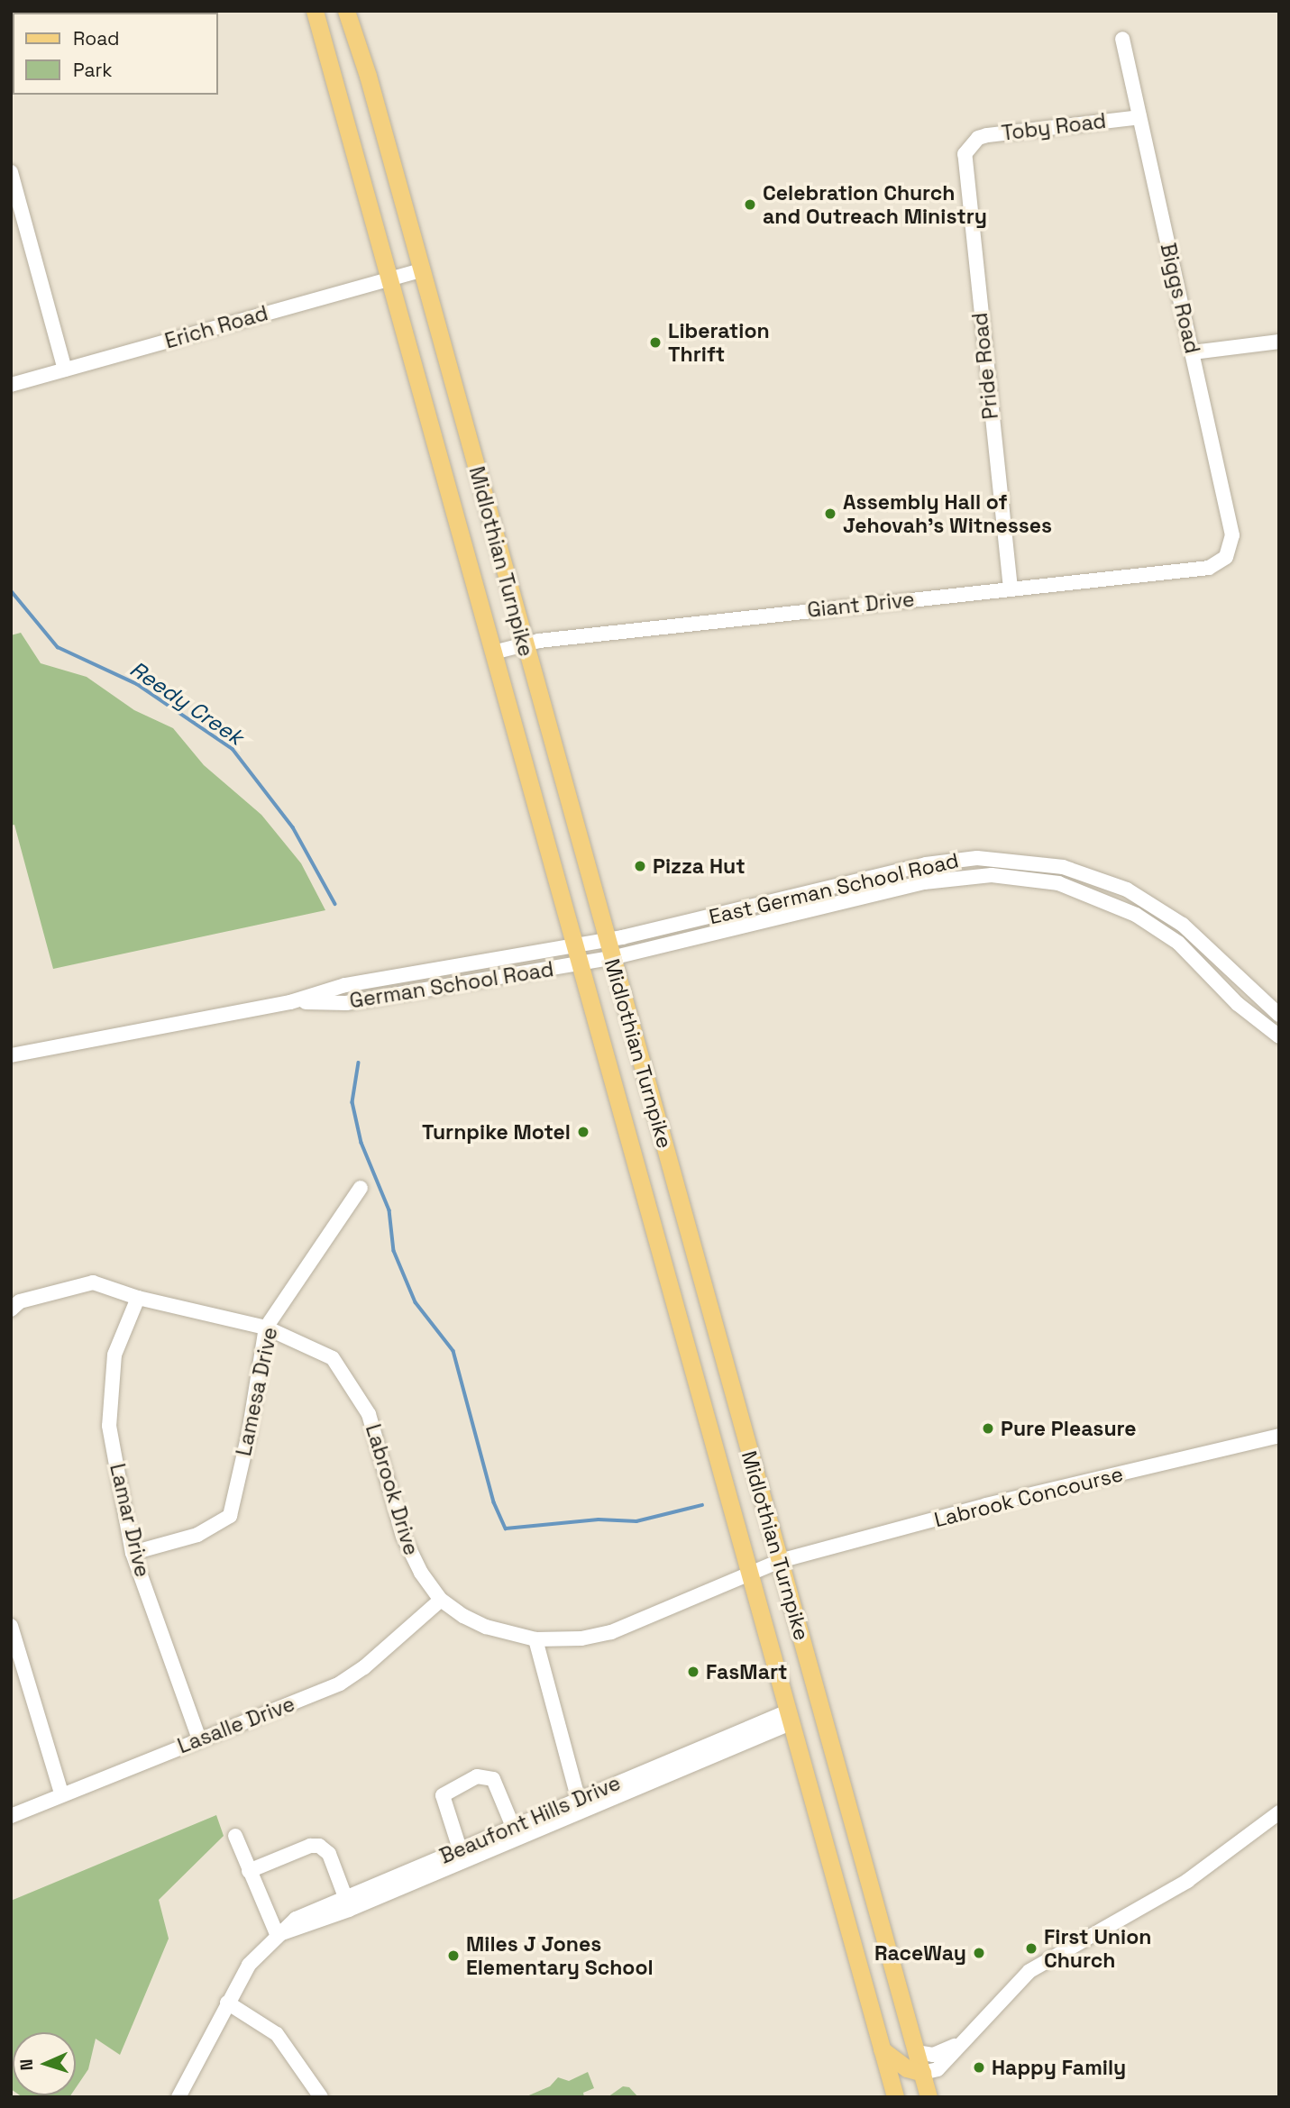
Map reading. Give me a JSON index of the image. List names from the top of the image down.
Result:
{
  "streets": {
    "main road": ["Midlothian Turnpike"],
    "street": [
      "Toby Road",
      "Biggs Road",
      "Erich Road",
      "Pride Road",
      "Giant Drive",
      "East German School Road",
      "German School Road",
      "Lamesa Drive",
      "Labrook Drive",
      "Labrook Concourse",
      "Lamar Drive",
      "Lasalle Drive",
      "Beaufont Hills Drive"
    ]
  },
  "crossings": [
    ["Toby Road", "Biggs Road"],
    ["Toby Road", "Pride Road"],
    ["Biggs Road", "Giant Drive"],
    ["Erich Road", "Midlothian Turnpike"],
    ["Pride Road", "Giant Drive"],
    ["Midlothian Turnpike", "Giant Drive"],
    ["Midlothian Turnpike", "East German School Road"],
    ["Midlothian Turnpike", "German School Road"],
    ["Midlothian Turnpike", "Labrook Drive"],
    ["Midlothian Turnpike", "Labrook Concourse"],
    ["Midlothian Turnpike", "Beaufont Hills Drive"],
    ["East German School Road", "German School Road"],
    ["Lamesa Drive", "Labrook Drive"],
    ["Lamesa Drive", "Lamar Drive"],
    ["Labrook Drive", "Labrook Concourse"],
    ["Labrook Drive", "Lamar Drive"],
    ["Labrook Drive", "Lasalle Drive"],
    ["Lamar Drive", "Lasalle Drive"]
  ],
  "water": ["Reedy Creek"],
  "places": [
    "Celebration Church and Outreach Ministry",
    "Liberation Thrift",
    "Assembly Hall of Jehovah's Witnesses",
    "Pizza Hut",
    "Turnpike Motel",
    "Pure Pleasure",
    "FasMart",
    "First Union Church",
    "RaceWay",
    "Miles J Jones Elementary School",
    "Happy Family"
  ],
  "legend": ["Road", "Park"],
  "north": "left"
}
